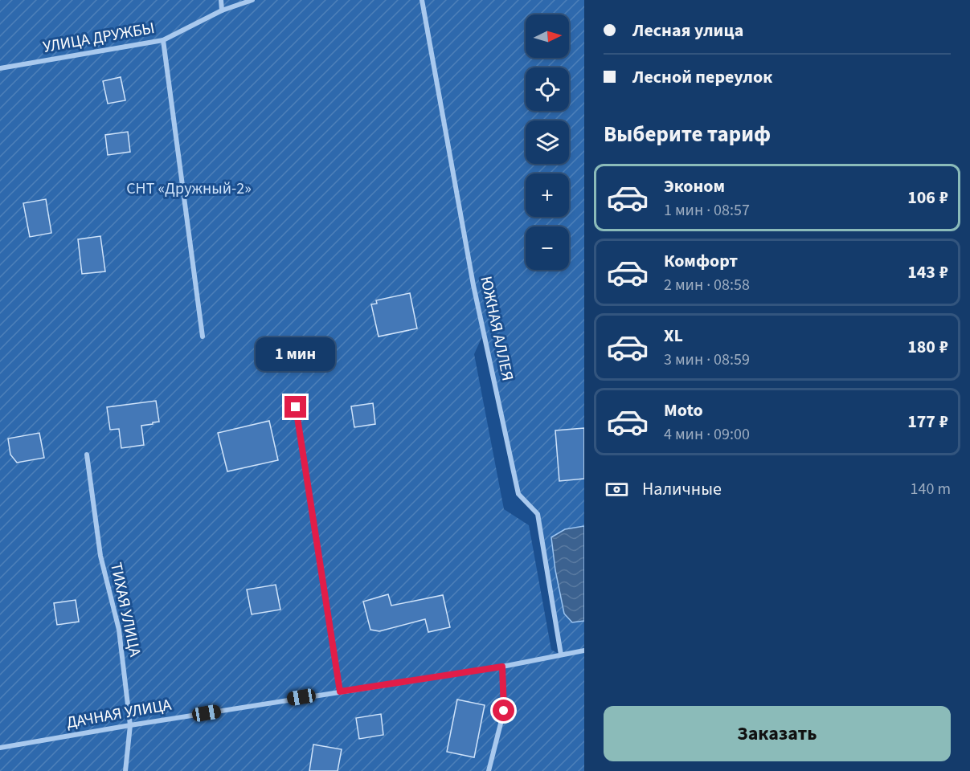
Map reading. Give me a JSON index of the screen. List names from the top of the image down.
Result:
{
  "streets": {
    "street": [
      "УЛИЦА ДРУЖБЫ",
      "ЮЖНАЯ АЛЛЕЯ",
      "ТИХАЯ УЛИЦА",
      "ДАЧНАЯ УЛИЦА"
    ]
  },
  "crossings": [
    ["ЮЖНАЯ АЛЛЕЯ", "ДАЧНАЯ УЛИЦА"],
    ["ТИХАЯ УЛИЦА", "ДАЧНАЯ УЛИЦА"]
  ],
  "parks": ["СНТ «Дружный-2»"],
  "north": "right",
  "page": {
    "banner": ["Лесная улица", "Лесной переулок"],
    "map_buttons": ["+", "−"],
    "heading": "Выберите тариф",
    "list": [
      {
        "name": "Эконом",
        "note": "1 мин · 08:57",
        "value": "106 ₽"
      },
      {
        "name": "Комфорт",
        "note": "2 мин · 08:58",
        "value": "143 ₽"
      },
      {
        "name": "XL",
        "note": "3 мин · 08:59",
        "value": "180 ₽"
      },
      {
        "name": "Moto",
        "note": "4 мин · 09:00",
        "value": "177 ₽"
      }
    ],
    "bubble": "1 мин",
    "pay": ["Наличные", "140 m"],
    "buttons": "Заказать"
  }
}
